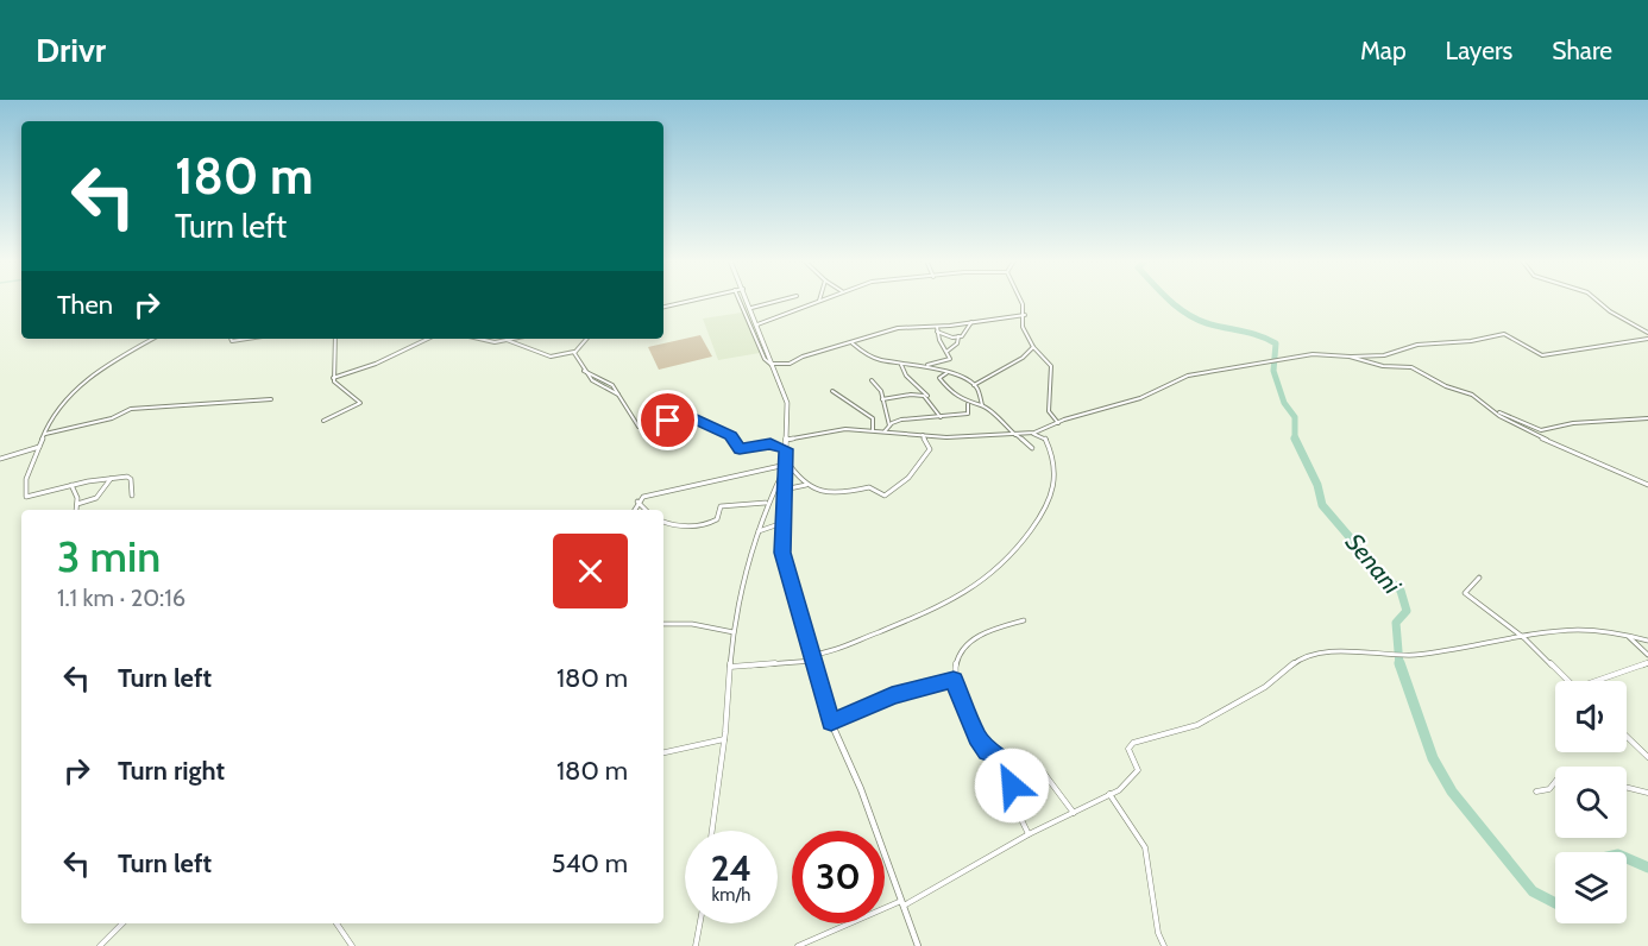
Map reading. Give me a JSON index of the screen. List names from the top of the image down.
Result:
{
  "water": ["Senani"],
  "page": {
    "header": "Drivr",
    "nav": ["Map", "Layers", "Share"],
    "turn": ["180 m", "Turn left"],
    "then": "Then",
    "heading": ["3 min", "1.1 km · 20:16"],
    "list": [
      {
        "name": "Turn left",
        "value": "180 m"
      },
      {
        "name": "Turn right",
        "value": "180 m"
      },
      {
        "name": "Turn left",
        "value": "540 m"
      }
    ],
    "speed": "24 km/h",
    "limit": "30"
  }
}
